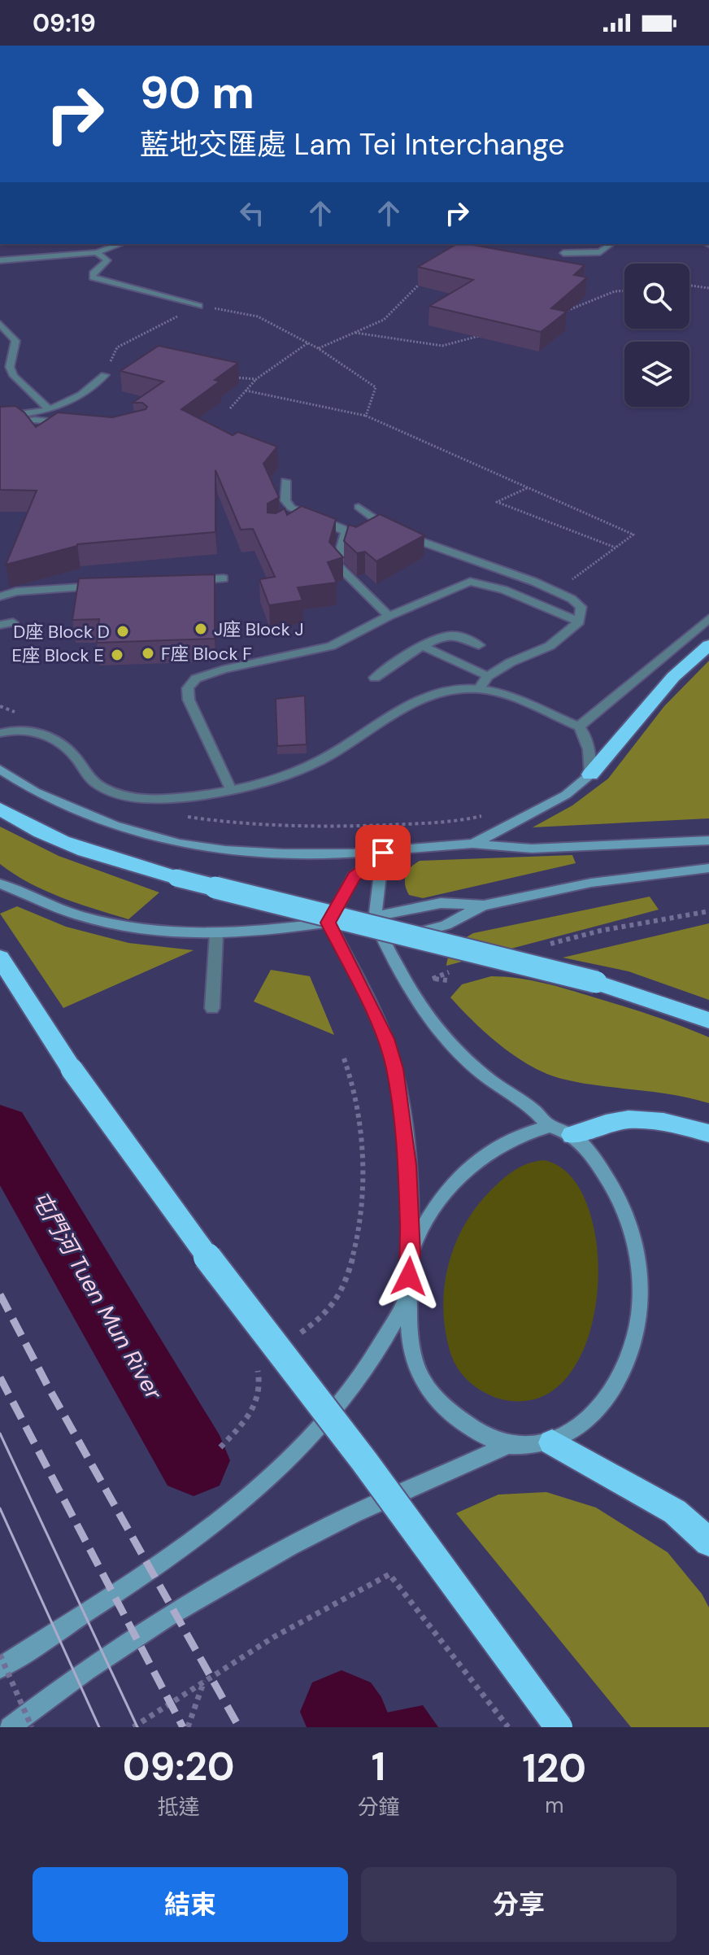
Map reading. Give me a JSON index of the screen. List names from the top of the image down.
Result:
{
  "water": ["屯門河 Tuen Mun River"],
  "places": [
    "J座 Block J",
    "D座 Block D",
    "F座 Block F",
    "E座 Block E"
  ],
  "page": {
    "status": "09:19",
    "turn": ["90 m", "藍地交匯處 Lam Tei Interchange"],
    "eta": [
      "09:20",
      "抵達",
      "1",
      "分鐘",
      "120",
      "m"
    ],
    "buttons": ["結束", "分享"]
  }
}
